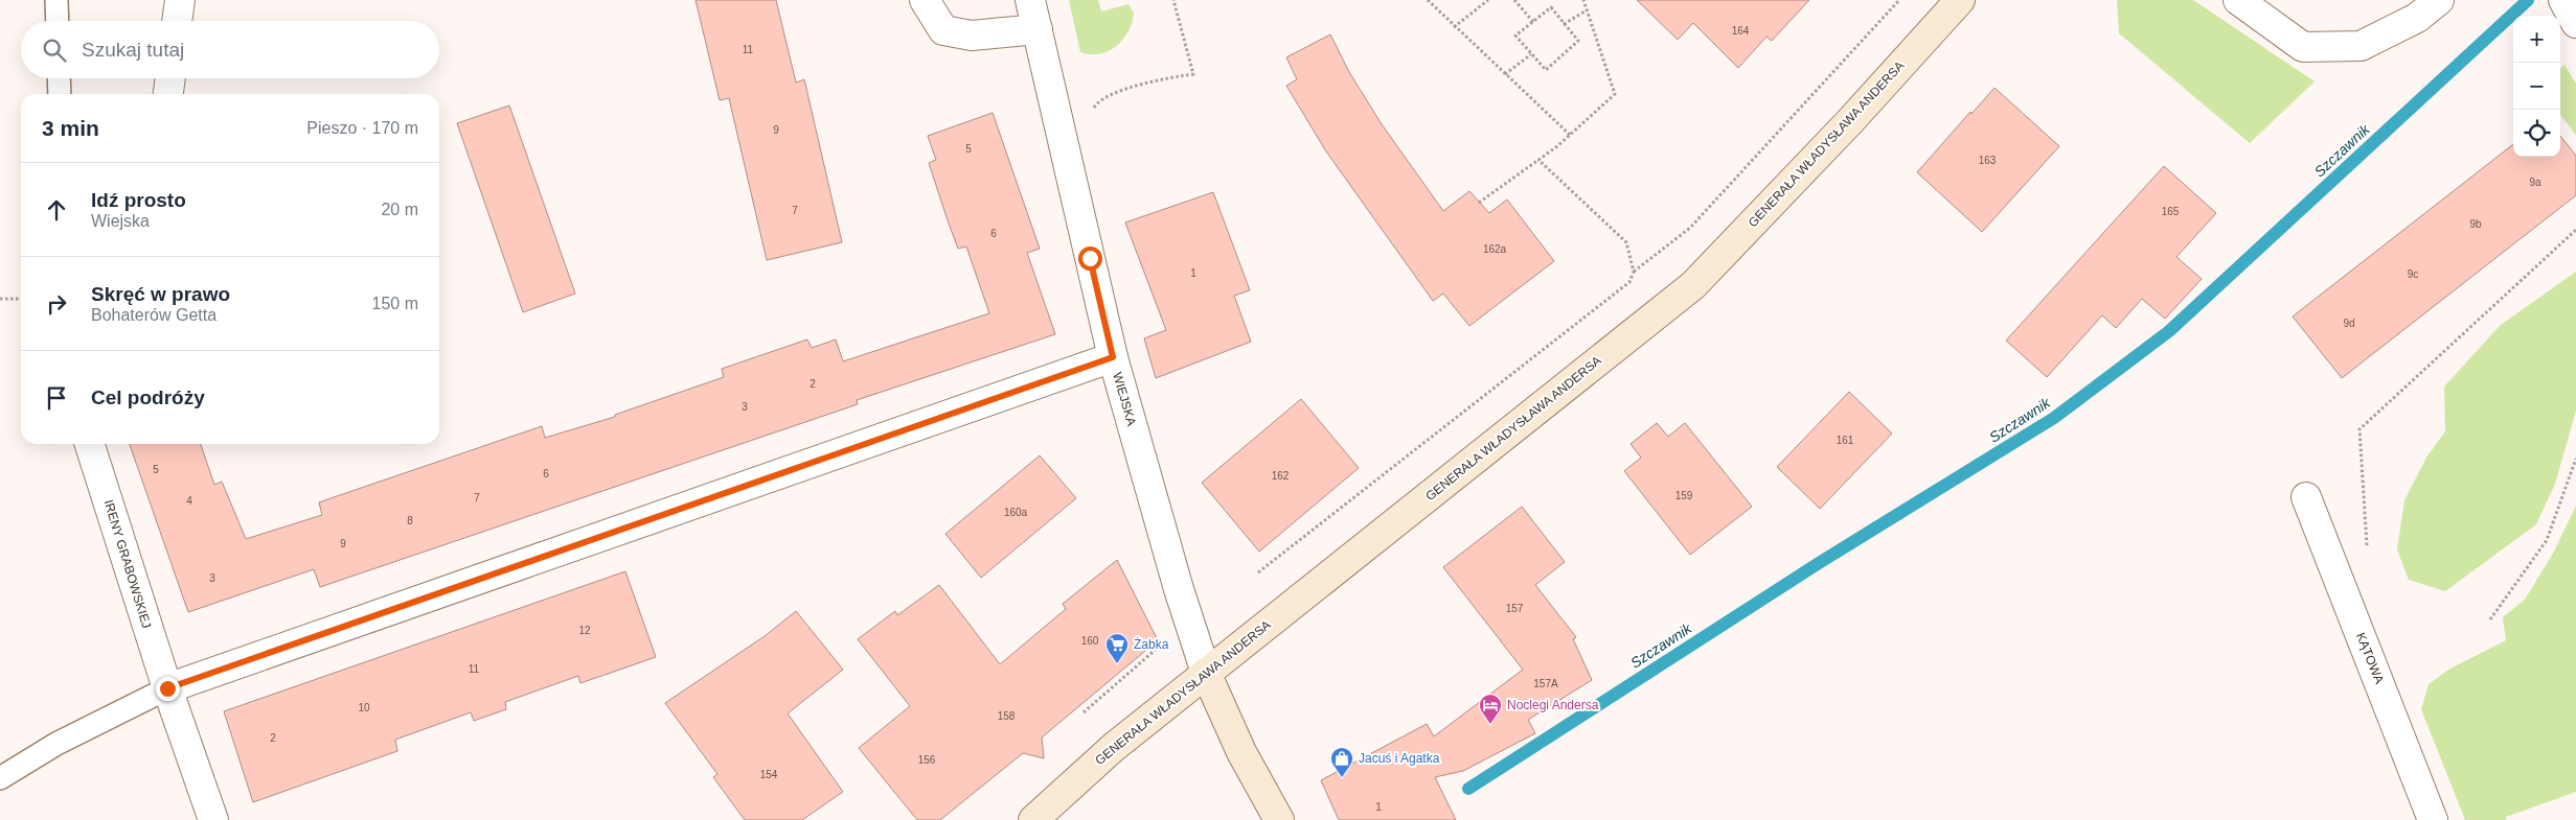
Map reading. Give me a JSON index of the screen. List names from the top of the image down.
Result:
{
  "streets": {
    "street": [
      "GENERAŁA WŁADYSŁAWA ANDERSA",
      "WIEJSKA",
      "IRENY GRABOWSKIEJ",
      "KĄTOWA"
    ]
  },
  "crossings": [
    ["GENERAŁA WŁADYSŁAWA ANDERSA", "WIEJSKA"]
  ],
  "water": ["Szczawnik"],
  "places": {
    "supermarket": ["Żabka"],
    "hotel": ["Noclegi Andersa"],
    "shop": ["Jacuś i Agatka"]
  },
  "house_numbers": [
    "164",
    "11",
    "9",
    "5",
    "163",
    "9a",
    "7",
    "165",
    "9b",
    "6",
    "162a",
    "1",
    "9c",
    "9d",
    "2",
    "3",
    "161",
    "5",
    "6",
    "162",
    "159",
    "7",
    "4",
    "160a",
    "8",
    "9",
    "3",
    "157",
    "12",
    "160",
    "11",
    "157A",
    "10",
    "158",
    "2",
    "156",
    "154",
    "1"
  ],
  "page": {
    "map_buttons": ["+", "−"],
    "search": "Szukaj tutaj",
    "heading": ["3 min", "Pieszo · 170 m"],
    "list": [
      ["Idź prosto", "Wiejska", "20 m"],
      ["Skręć w prawo", "Bohaterów Getta", "150 m"],
      "Cel podróży"
    ]
  }
}
